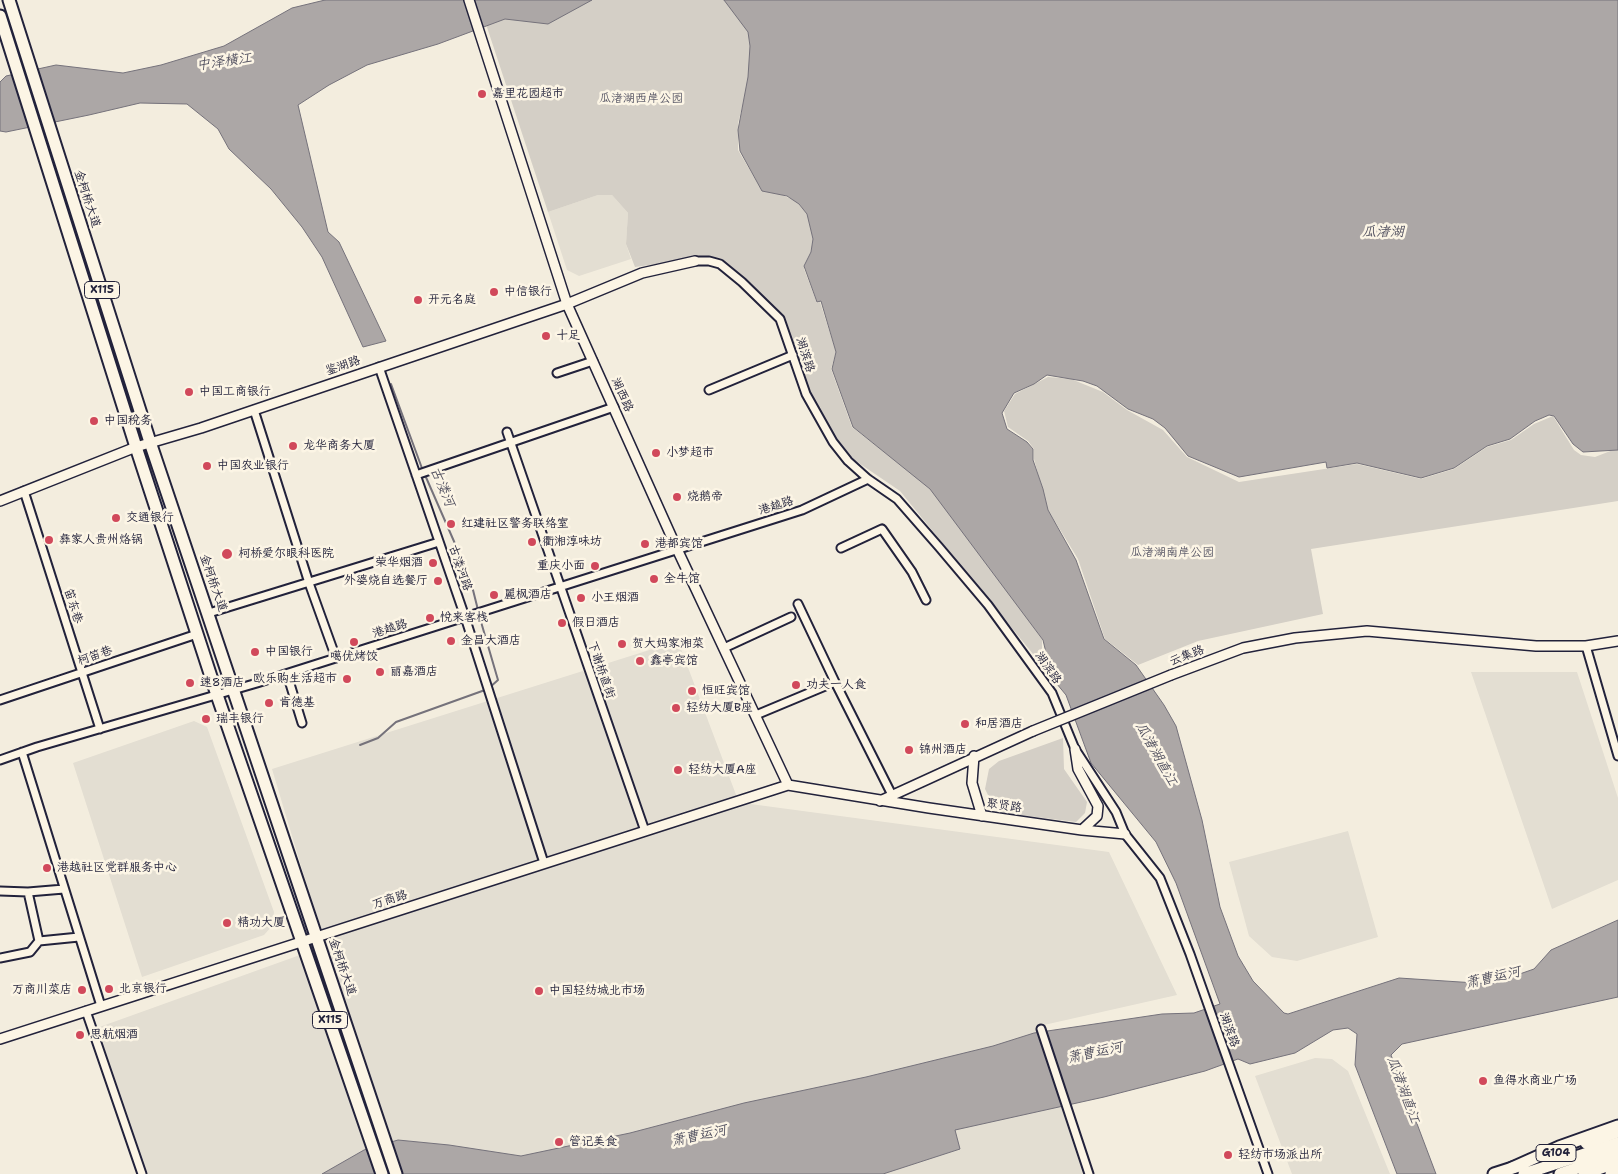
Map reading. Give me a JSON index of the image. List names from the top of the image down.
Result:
{
  "streets": {
    "main road": ["金柯桥大道", "X115", "G104"],
    "street": [
      "湖滨路",
      "鉴湖路",
      "湖西路",
      "港越路",
      "古溇河路",
      "笛东巷",
      "柯笛巷",
      "云集路",
      "下谢桥直街",
      "聚贤路",
      "万商路"
    ]
  },
  "crossings": [
    ["金柯桥大道", "鉴湖路"],
    ["金柯桥大道", "港越路"],
    ["金柯桥大道", "万商路"],
    ["X115", "鉴湖路"],
    ["X115", "港越路"],
    ["X115", "柯笛巷"],
    ["X115", "万商路"],
    ["湖滨路", "鉴湖路"],
    ["湖滨路", "港越路"],
    ["湖滨路", "聚贤路"],
    ["鉴湖路", "湖西路"],
    ["鉴湖路", "古溇河路"],
    ["鉴湖路", "笛东巷"],
    ["湖西路", "港越路"],
    ["湖西路", "万商路"],
    ["港越路", "古溇河路"],
    ["港越路", "笛东巷"],
    ["港越路", "下谢桥直街"],
    ["古溇河路", "万商路"],
    ["笛东巷", "柯笛巷"],
    ["云集路", "聚贤路"],
    ["下谢桥直街", "万商路"]
  ],
  "water": [
    "中泽横江",
    "瓜渚湖",
    "古溇河",
    "瓜渚湖直江",
    "萧曹运河"
  ],
  "parks": ["瓜渚湖西岸公园", "瓜渚湖南岸公园"],
  "places": [
    "嘉里花园超市",
    "中信银行",
    "开元名庭",
    "十足",
    "中国工商银行",
    "中国税务",
    "龙华商务大厦",
    "小梦超市",
    "中国农业银行",
    "烧鹅帝",
    "交通银行",
    "红建社区警务联络室",
    "彝家人贵州烙锅",
    "衢湘淳味坊",
    "港都宾馆",
    "柯桥爱尔眼科医院",
    "荣华烟酒",
    "重庆小面",
    "全牛馆",
    "外婆烧自选餐厅",
    "麗枫酒店",
    "小王烟酒",
    "悦来客栈",
    "假日酒店",
    "金昌大酒店",
    "噶优烤饺",
    "贺大妈家湘菜",
    "中国银行",
    "鑫亭宾馆",
    "丽嘉酒店",
    "欧乐购生活超市",
    "速8酒店",
    "功夫一人食",
    "恒旺宾馆",
    "肯德基",
    "轻纺大厦B座",
    "瑞丰银行",
    "和居酒店",
    "锦州酒店",
    "轻纺大厦A座",
    "港越社区党群服务中心",
    "精功大厦",
    "北京银行",
    "万商川菜店",
    "中国轻纺城北市场",
    "思航烟酒",
    "鱼得水商业广场",
    "管记美食",
    "轻纺市场派出所"
  ]
}
